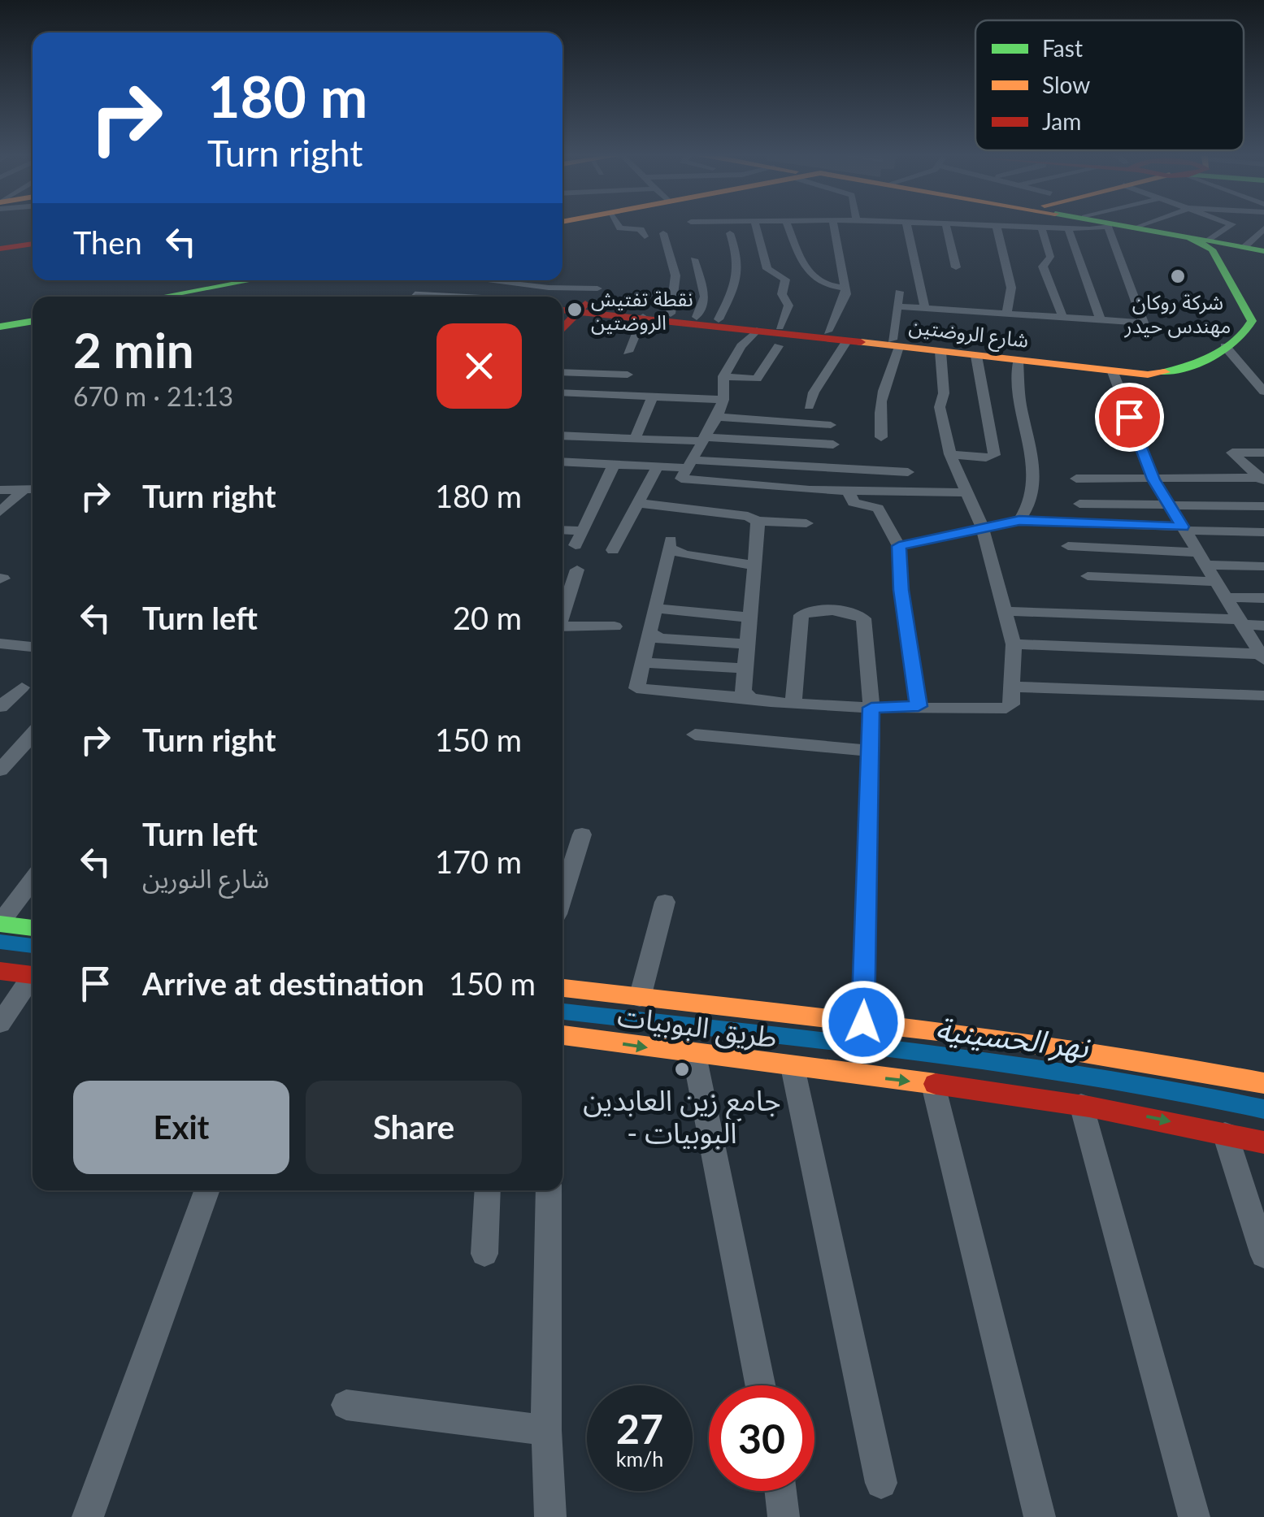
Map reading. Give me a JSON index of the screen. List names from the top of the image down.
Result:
{
  "streets": {
    "main road": ["شارع الروضتين", "طريق البوبيات"]
  },
  "water": ["نهر الحسينية"],
  "places": ["شركة روكان مهندس حيدر", "نقطة تفتيش الروضتين", "جامع زين العابدين - البوبيات"],
  "legend": ["Fast", "Slow", "Jam"],
  "page": {
    "turn": ["180 m", "Turn right"],
    "then": "Then",
    "heading": ["2 min", "670 m · 21:13"],
    "list": [
      {
        "name": "Turn right",
        "value": "180 m"
      },
      {
        "name": "Turn left",
        "value": "20 m"
      },
      {
        "name": "Turn right",
        "value": "150 m"
      },
      {
        "name": "Turn left",
        "note": "شارع النورين",
        "value": "170 m"
      },
      {
        "name": "Arrive at destination",
        "value": "150 m"
      }
    ],
    "buttons": ["Exit", "Share"],
    "speed": "27 km/h",
    "limit": "30"
  }
}
